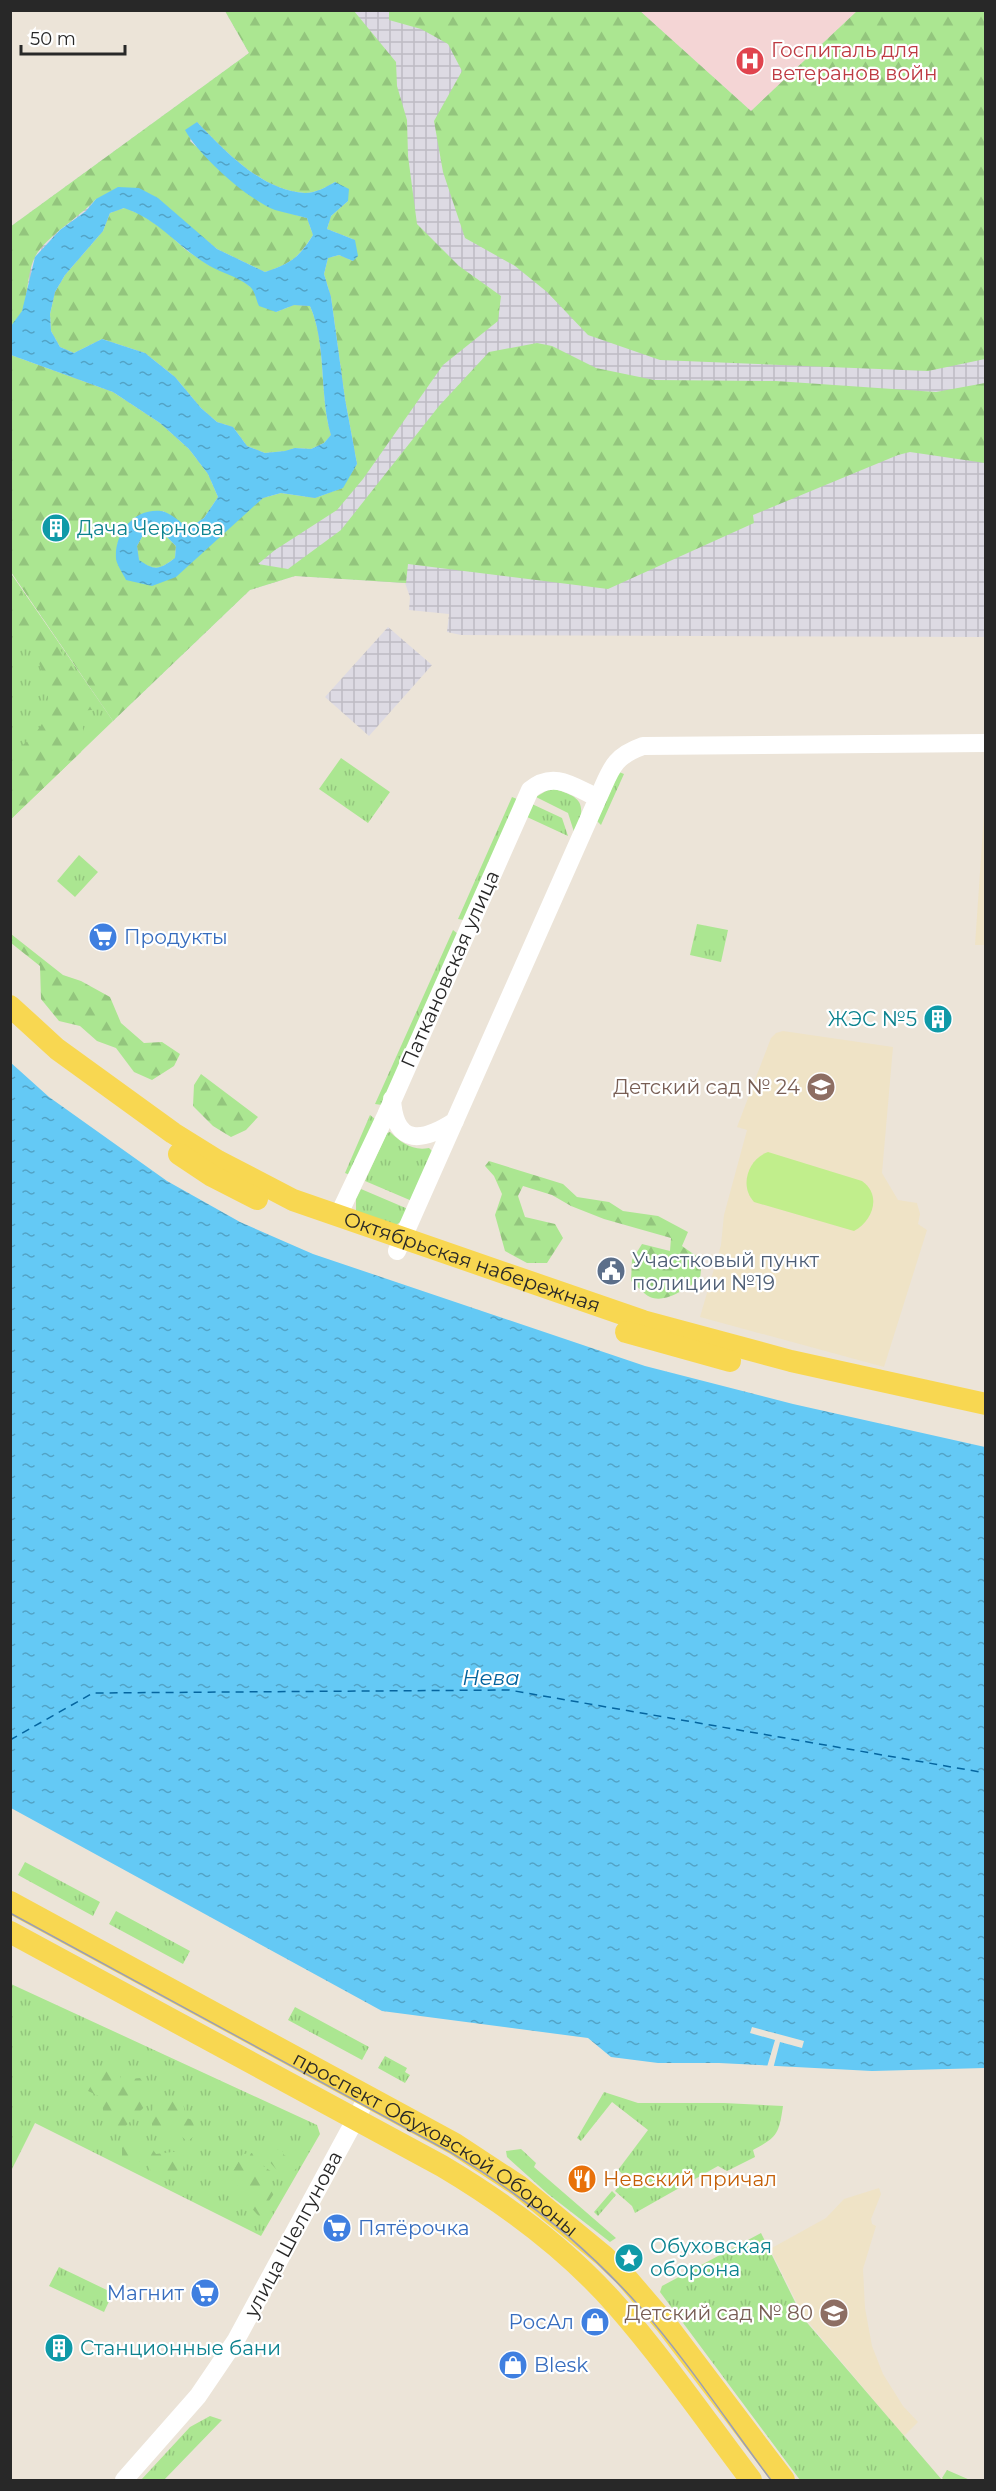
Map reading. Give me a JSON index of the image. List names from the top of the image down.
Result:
{
  "streets": {
    "main road": ["Октябрьская набережная", "проспект Обуховской Обороны"],
    "street": ["Паткановская улица", "улица Шелгунова"]
  },
  "crossings": [
    ["Паткановская улица", "Октябрьская набережная"],
    ["проспект Обуховской Обороны", "улица Шелгунова"]
  ],
  "water": ["Нева"],
  "places": {
    "hospital": ["Госпиталь для ветеранов войн"],
    "building": ["Дача Чернова", "ЖЭС №5", "Станционные бани"],
    "supermarket": ["Продукты", "Пятёрочка", "Магнит"],
    "school or university": ["Детский сад № 24", "Детский сад № 80"],
    "public building": ["Участковый пункт полиции №19"],
    "restaurant": ["Невский причал"],
    "place": ["Обуховская оборона"],
    "shop": ["РосАл", "Blesk"]
  },
  "scale_bar": "50 m"
}
